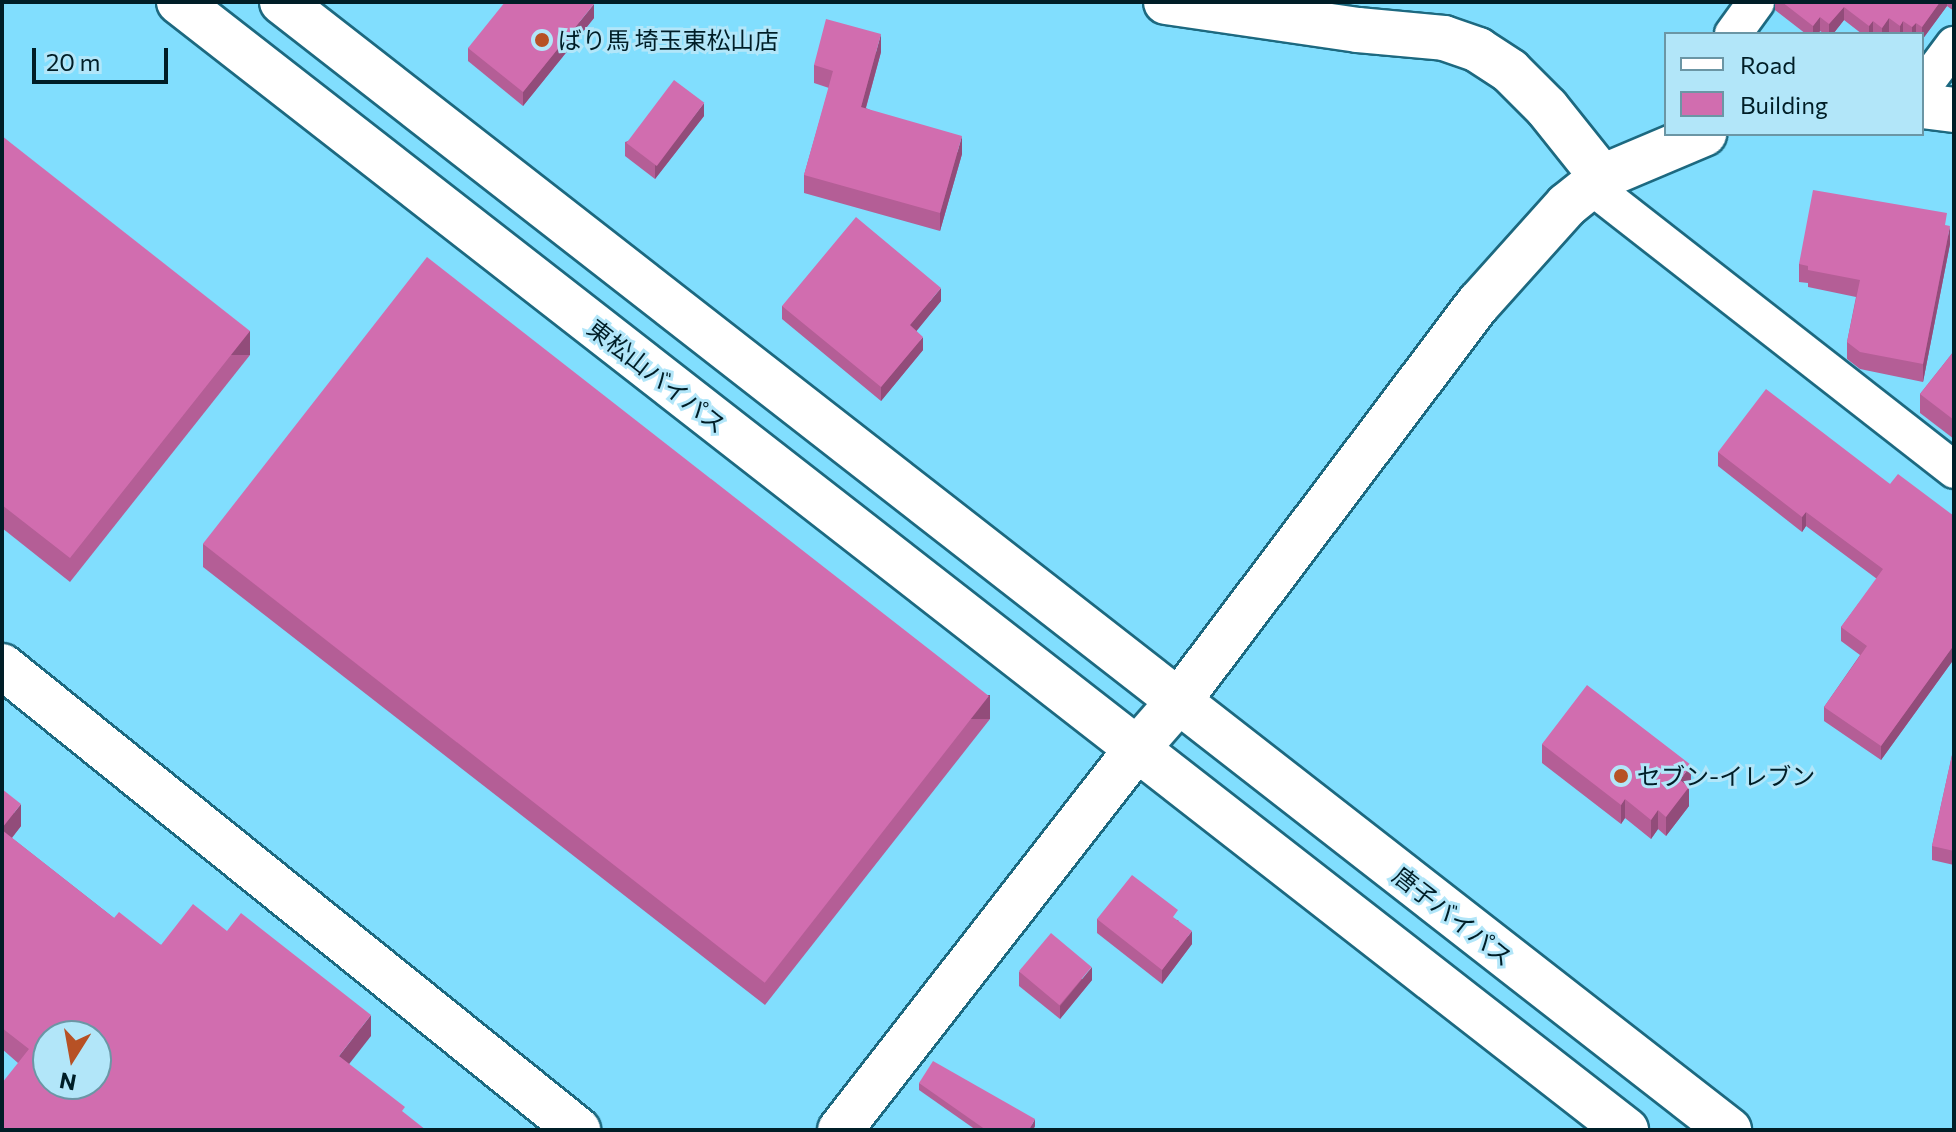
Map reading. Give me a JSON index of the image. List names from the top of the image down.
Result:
{
  "streets": {
    "main road": ["東松山バイパス", "唐子バイパス"]
  },
  "places": ["ばり馬 埼玉東松山店", "セブン-イレブン"],
  "legend": ["Road", "Building"],
  "scale_bar": "20 m",
  "north": "bottom"
}
